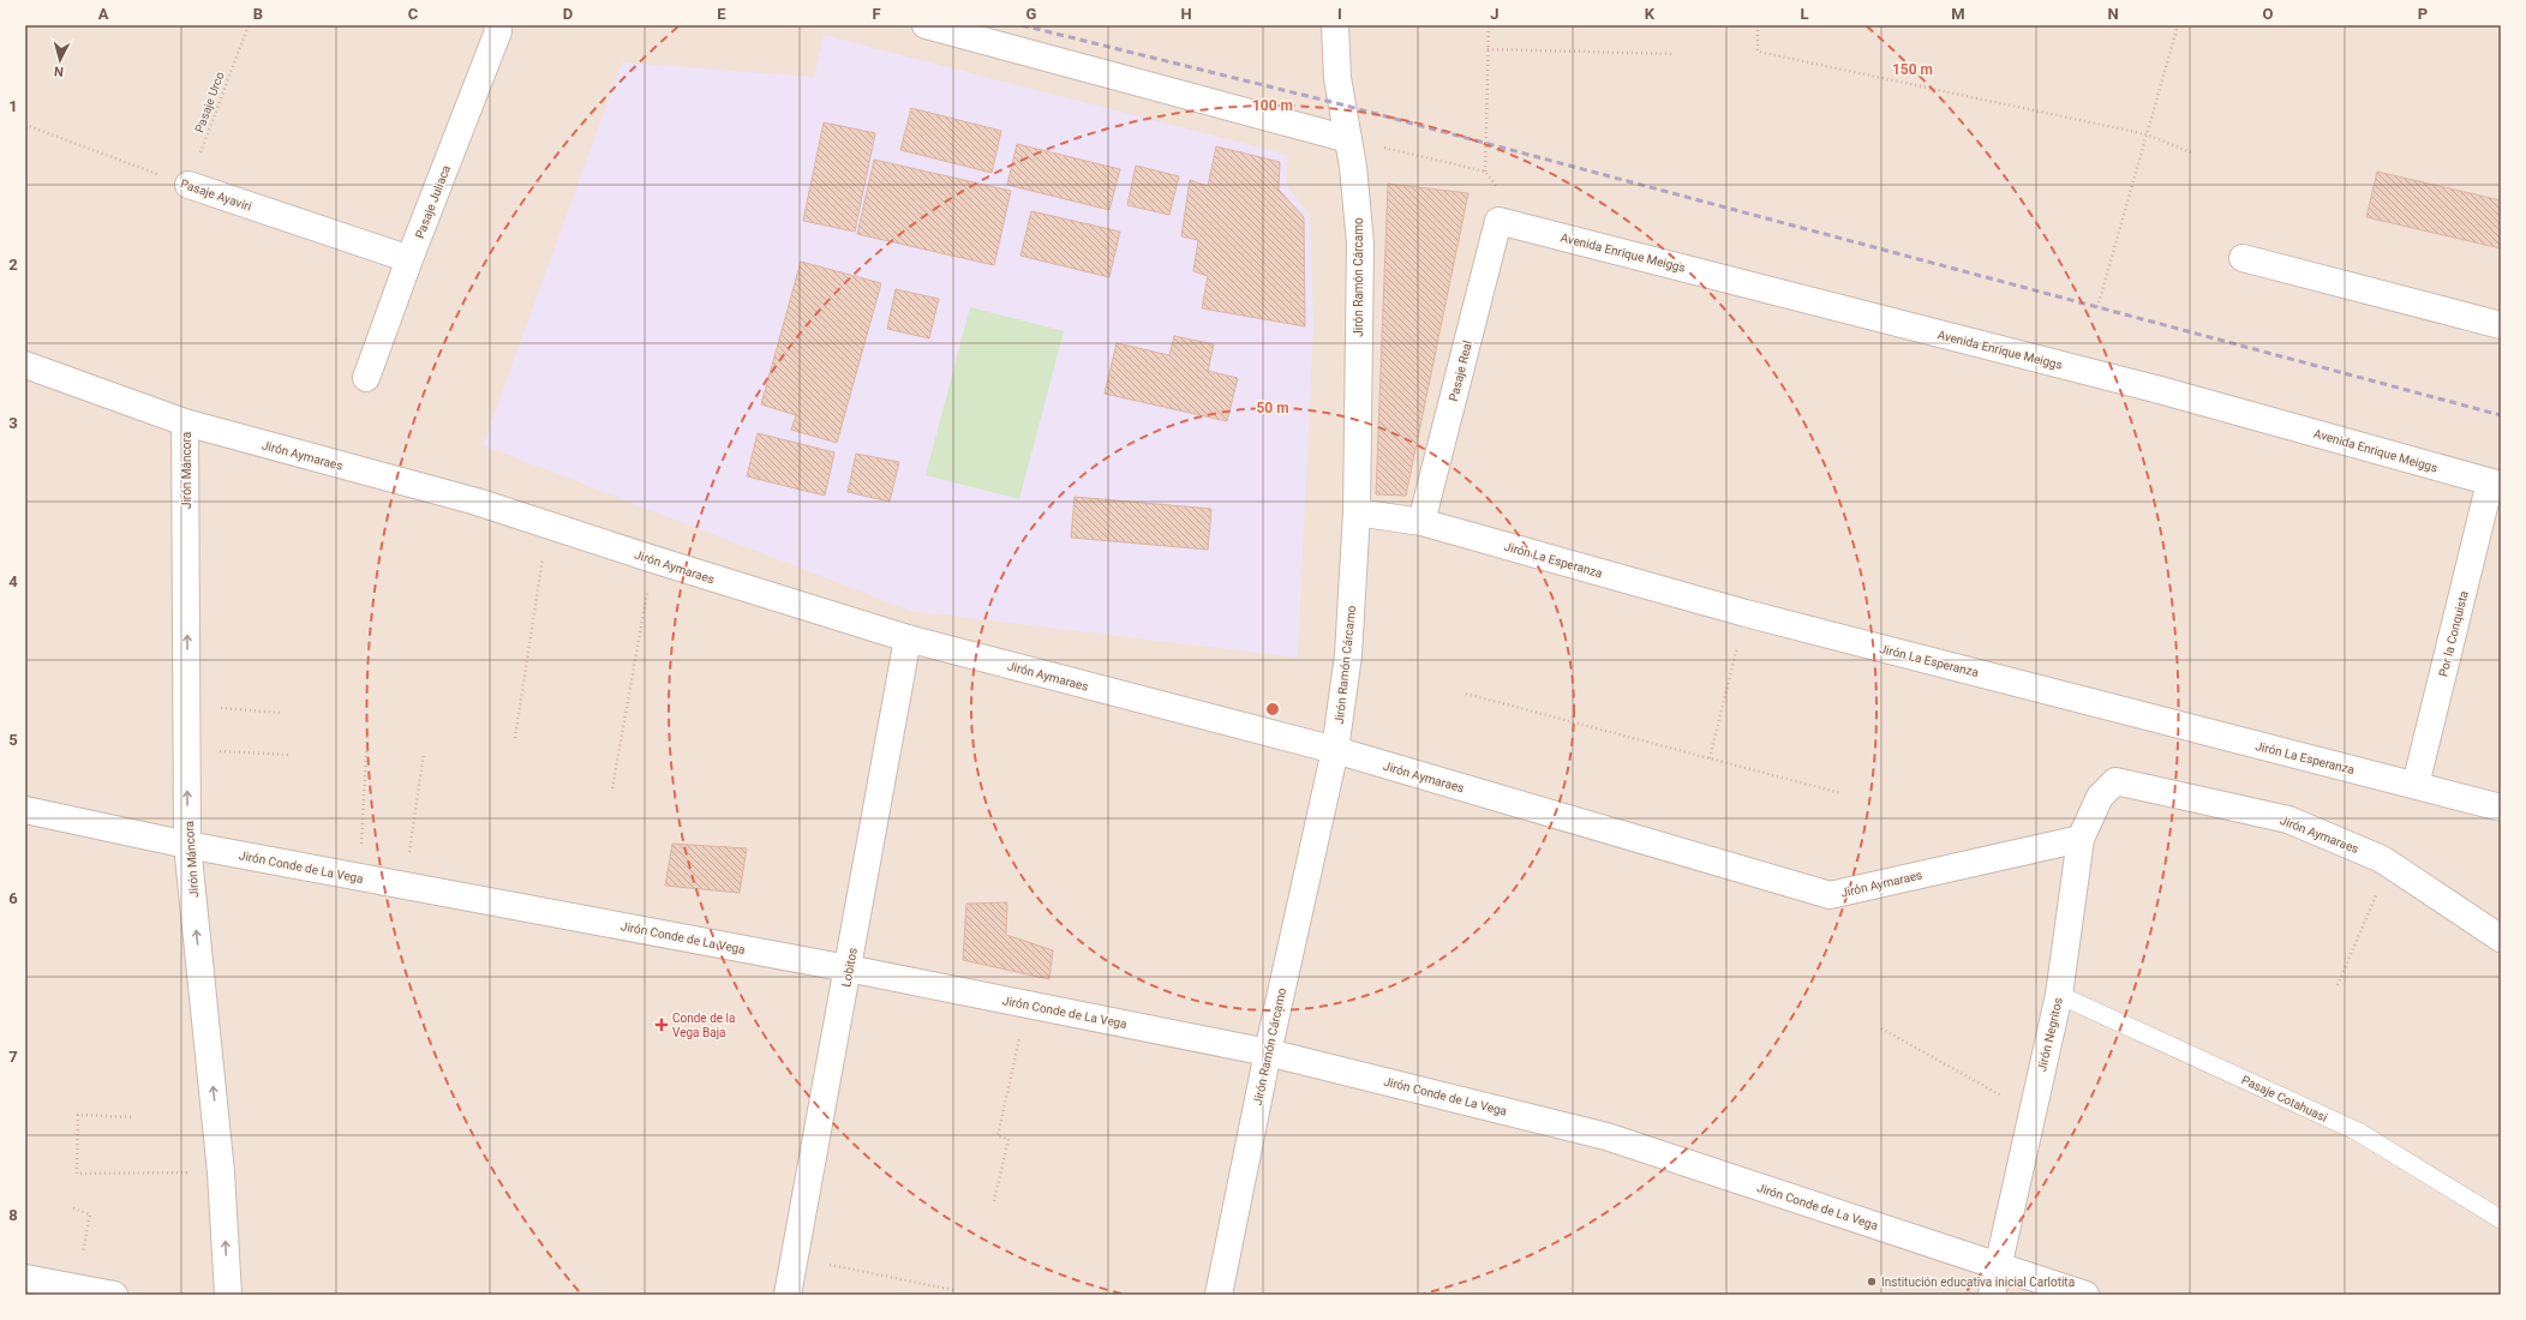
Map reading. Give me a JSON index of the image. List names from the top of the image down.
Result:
{
  "streets": {
    "street": [
      "Pasaje Ayaviri",
      "Pasaje Juliaca",
      "Avenida Enrique Meiggs",
      "Jirón Ramón Cárcamo",
      "Pasaje Real",
      "Jirón Aymaraes",
      "Jirón Máncora",
      "Jirón La Esperanza",
      "Por la Conquista",
      "Jirón Conde de La Vega",
      "Lobitos",
      "Jirón Negritos"
    ],
    "lane": ["Pasaje Cotahuasi"],
    "path": ["Pasaje Urco"]
  },
  "crossings": [
    ["Pasaje Urco", "Pasaje Ayaviri"],
    ["Pasaje Ayaviri", "Pasaje Juliaca"],
    ["Avenida Enrique Meiggs", "Pasaje Real"],
    ["Avenida Enrique Meiggs", "Por la Conquista"],
    ["Jirón Ramón Cárcamo", "Jirón Aymaraes"],
    ["Jirón Ramón Cárcamo", "Jirón La Esperanza"],
    ["Jirón Ramón Cárcamo", "Jirón Conde de La Vega"],
    ["Pasaje Real", "Jirón La Esperanza"],
    ["Jirón Aymaraes", "Jirón Máncora"],
    ["Jirón Aymaraes", "Lobitos"],
    ["Jirón Aymaraes", "Jirón Negritos"],
    ["Jirón Máncora", "Jirón Conde de La Vega"],
    ["Jirón La Esperanza", "Por la Conquista"],
    ["Jirón Conde de La Vega", "Lobitos"],
    ["Jirón Conde de La Vega", "Jirón Negritos"],
    ["Jirón Negritos", "Pasaje Cotahuasi"]
  ],
  "one_way": ["Jirón Máncora"],
  "places": {
    "health": ["Conde de la Vega Baja"],
    "other": ["Institución educativa inicial Carlotita"]
  },
  "north": "bottom",
  "grid": {
    "columns": [
      "A",
      "B",
      "C",
      "D",
      "E",
      "F",
      "G",
      "H",
      "I",
      "J",
      "K",
      "L",
      "M",
      "N",
      "O",
      "P"
    ],
    "rows": [
      "1",
      "2",
      "3",
      "4",
      "5",
      "6",
      "7",
      "8"
    ]
  },
  "rings": ["150 m", "100 m", "50 m"]
}
